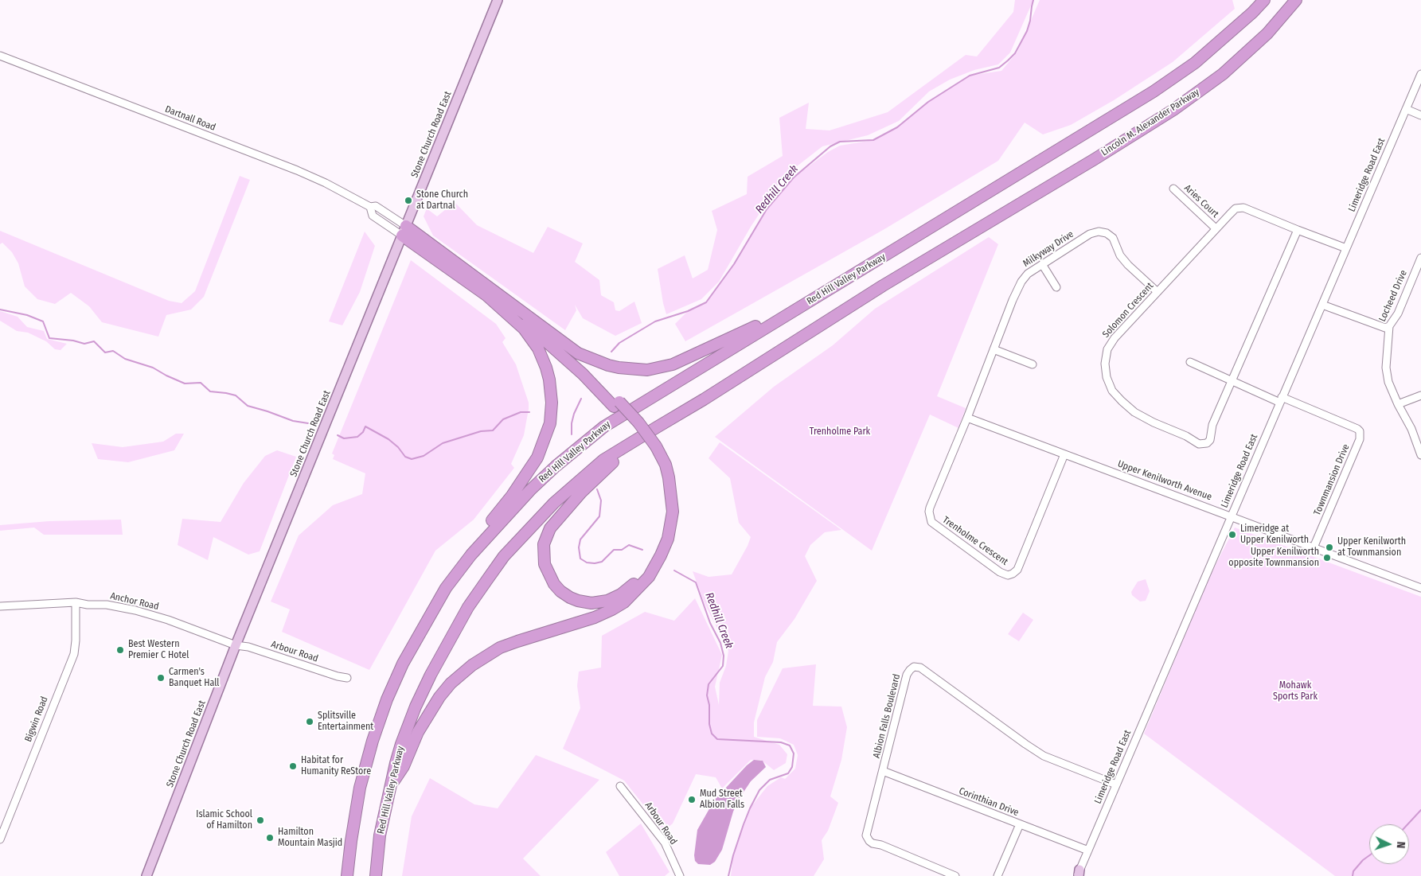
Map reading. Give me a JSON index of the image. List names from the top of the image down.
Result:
{
  "streets": {
    "highway": ["Lincoln M. Alexander Parkway", "Red Hill Valley Parkway"],
    "main road": ["Stone Church Road East"],
    "street": [
      "Dartnall Road",
      "Limeridge Road East",
      "Aries Court",
      "Milkyway Drive",
      "Locheed Drive",
      "Solomon Crescent",
      "Townmansion Drive",
      "Upper Kenilworth Avenue",
      "Trenholme Crescent",
      "Anchor Road",
      "Arbour Road",
      "Albion Falls Boulevard",
      "Bigwin Road",
      "Corinthian Drive"
    ]
  },
  "crossings": [
    ["Dartnall Road", "Stone Church Road East"],
    ["Lincoln M. Alexander Parkway", "Red Hill Valley Parkway"],
    ["Stone Church Road East", "Anchor Road"],
    ["Stone Church Road East", "Arbour Road"],
    ["Limeridge Road East", "Solomon Crescent"],
    ["Limeridge Road East", "Townmansion Drive"],
    ["Limeridge Road East", "Upper Kenilworth Avenue"],
    ["Limeridge Road East", "Albion Falls Boulevard"],
    ["Limeridge Road East", "Corinthian Drive"],
    ["Aries Court", "Solomon Crescent"],
    ["Milkyway Drive", "Solomon Crescent"],
    ["Milkyway Drive", "Upper Kenilworth Avenue"],
    ["Milkyway Drive", "Trenholme Crescent"],
    ["Townmansion Drive", "Upper Kenilworth Avenue"],
    ["Upper Kenilworth Avenue", "Trenholme Crescent"],
    ["Anchor Road", "Arbour Road"],
    ["Anchor Road", "Bigwin Road"],
    ["Albion Falls Boulevard", "Corinthian Drive"]
  ],
  "water": ["Redhill Creek"],
  "parks": ["Trenholme Park", "Mohawk Sports Park"],
  "places": [
    "Stone Church at Dartnal",
    "Limeridge at Upper Kenilworth",
    "Upper Kenilworth at Townmansion",
    "Upper Kenilworth opposite Townmansion",
    "Best Western Premier C Hotel",
    "Carmen's Banquet Hall",
    "Splitsville Entertainment",
    "Habitat for Humanity ReStore",
    "Mud Street Albion Falls",
    "Islamic School of Hamilton",
    "Hamilton Mountain Masjid"
  ],
  "north": "right"
}
